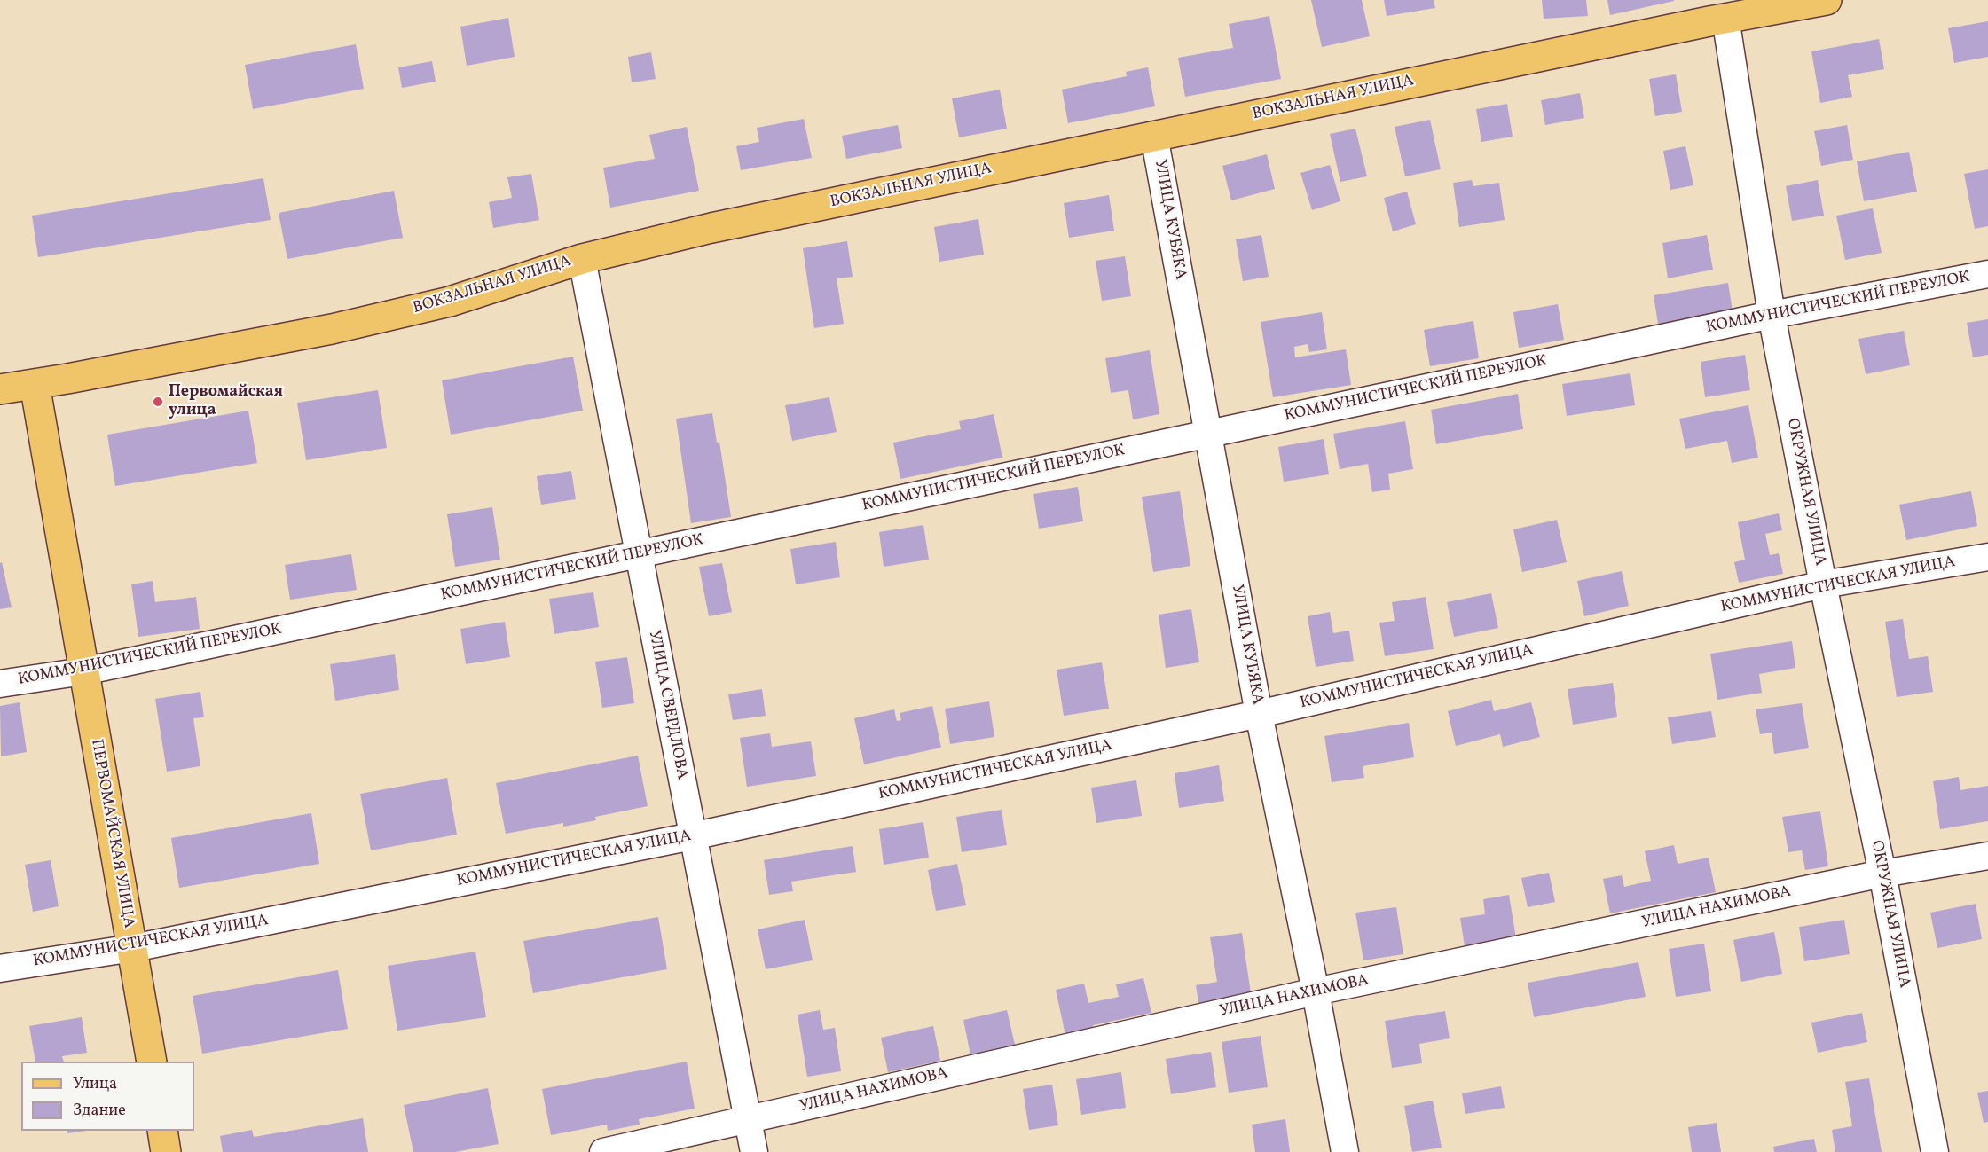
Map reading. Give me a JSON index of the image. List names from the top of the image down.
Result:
{
  "streets": {
    "main road": ["ВОКЗАЛЬНАЯ УЛИЦА", "ПЕРВОМАЙСКАЯ УЛИЦА"],
    "street": [
      "УЛИЦА КУБЯКА",
      "КОММУНИСТИЧЕСКИЙ ПЕРЕУЛОК",
      "ОКРУЖНАЯ УЛИЦА",
      "КОММУНИСТИЧЕСКАЯ УЛИЦА",
      "УЛИЦА СВЕРДЛОВА",
      "УЛИЦА НАХИМОВА"
    ]
  },
  "crossings": [
    ["ВОКЗАЛЬНАЯ УЛИЦА", "УЛИЦА КУБЯКА"],
    ["ВОКЗАЛЬНАЯ УЛИЦА", "ОКРУЖНАЯ УЛИЦА"],
    ["ВОКЗАЛЬНАЯ УЛИЦА", "УЛИЦА СВЕРДЛОВА"],
    ["ВОКЗАЛЬНАЯ УЛИЦА", "ПЕРВОМАЙСКАЯ УЛИЦА"],
    ["УЛИЦА КУБЯКА", "КОММУНИСТИЧЕСКИЙ ПЕРЕУЛОК"],
    ["УЛИЦА КУБЯКА", "КОММУНИСТИЧЕСКАЯ УЛИЦА"],
    ["УЛИЦА КУБЯКА", "УЛИЦА НАХИМОВА"],
    ["КОММУНИСТИЧЕСКИЙ ПЕРЕУЛОК", "ОКРУЖНАЯ УЛИЦА"],
    ["КОММУНИСТИЧЕСКИЙ ПЕРЕУЛОК", "УЛИЦА СВЕРДЛОВА"],
    ["КОММУНИСТИЧЕСКИЙ ПЕРЕУЛОК", "ПЕРВОМАЙСКАЯ УЛИЦА"],
    ["ОКРУЖНАЯ УЛИЦА", "КОММУНИСТИЧЕСКАЯ УЛИЦА"],
    ["ОКРУЖНАЯ УЛИЦА", "УЛИЦА НАХИМОВА"],
    ["КОММУНИСТИЧЕСКАЯ УЛИЦА", "УЛИЦА СВЕРДЛОВА"],
    ["КОММУНИСТИЧЕСКАЯ УЛИЦА", "ПЕРВОМАЙСКАЯ УЛИЦА"],
    ["УЛИЦА СВЕРДЛОВА", "УЛИЦА НАХИМОВА"]
  ],
  "places": ["Первомайская улица"],
  "legend": ["Улица", "Здание"]
}
